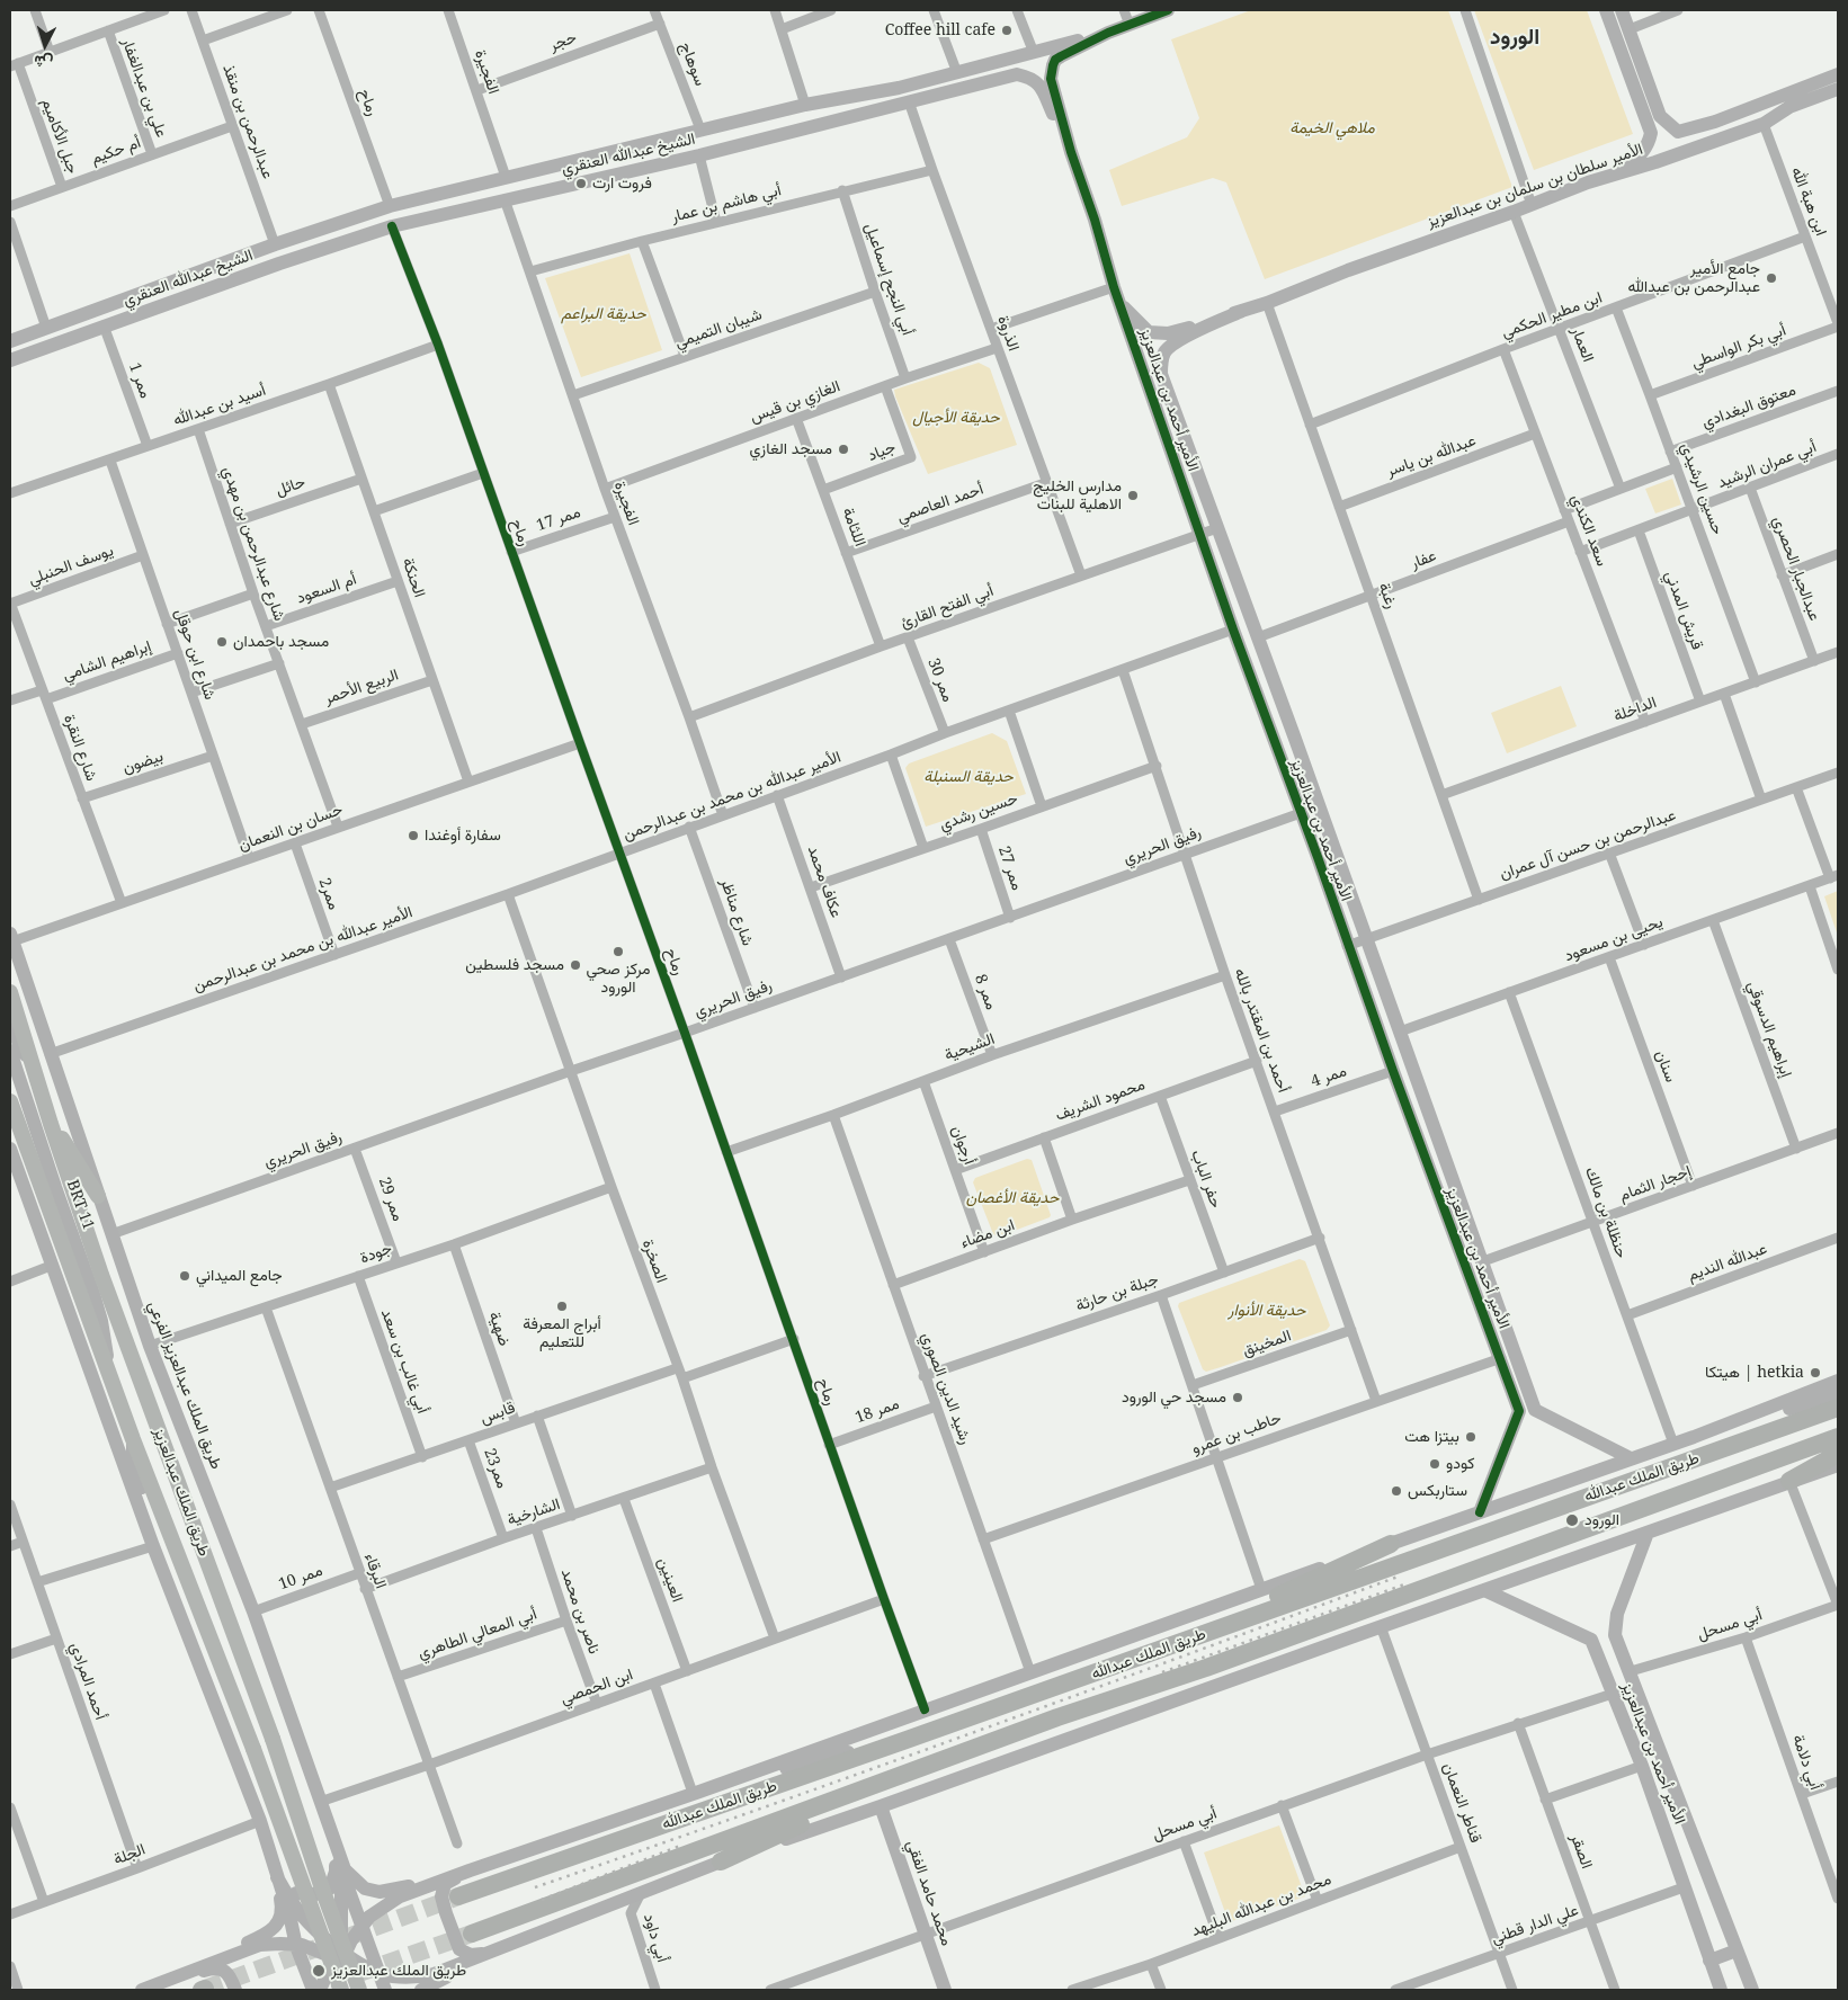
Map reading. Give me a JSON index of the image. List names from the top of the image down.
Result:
{
  "streets": {
    "highway": ["طريق الملك عبدالله"],
    "main road": ["طريق الملك عبدالعزيز"],
    "street": [
      "حجر",
      "سوهاج",
      "الفجيرة",
      "علي بن عبدالغفار",
      "رماح",
      "عبدالرحمن بن منقذ",
      "جبل الأكاميم",
      "أم حكيم",
      "الشيخ عبدالله العنقري",
      "الأمير سلطان بن سلمان بن عبدالعزيز",
      "ابن هبة الله",
      "أبي هاشم بن عمار",
      "أبي النجح إسماعيل",
      "ابن مطير الحكمي",
      "شيبان التميمي",
      "الذروة",
      "العمار",
      "أبي بكر الواسطي",
      "ممر 1",
      "الأمير أحمد بن عبدالعزيز",
      "الغازي بن قيس",
      "أسيد بن عبدالله",
      "معتوق البغدادي",
      "جياد",
      "عبدالله بن ياسر",
      "أبي عمران الرشيد",
      "حائل",
      "حسين الرشيدي",
      "أحمد العاصمي",
      "ممر 17",
      "اللثامة",
      "سعد الكندي",
      "شارع عبدالرحمن بن مهدي",
      "عفار",
      "يوسف الحنبلي",
      "عبدالجبار الحصري",
      "الحنكة",
      "أم السعود",
      "رغبة",
      "أبي الفتح القارئ",
      "قريش المدني",
      "شارع ابن حوقل",
      "إبراهيم الشامي",
      "ممر 30",
      "الربيع الأحمر",
      "الداخلة",
      "شارع النقرة",
      "بيضون",
      "الأمير عبدالله بن محمد بن عبدالرحمن",
      "حسين رشدي",
      "حسان بن النعمان",
      "عبدالرحمن بن حسن آل عمران",
      "رفيق الحريري",
      "ممر 27",
      "عكاف محمد",
      "ممر2",
      "شارع مناظر",
      "يحيى بن مسعود",
      "ممر 8",
      "إبراهيم الدسوقي",
      "أحمد بن المقتدر بالله",
      "الشيحية",
      "سنان",
      "ممر 4",
      "محمود الشريف",
      "أرجوان",
      "حفر الباب",
      "إحجار الثمام",
      "ممر 29",
      "BRT 11",
      "حنظلة بن مالك",
      "ابن مضاء",
      "جودة",
      "الصخرة",
      "عبدالله النديم",
      "جبلة بن حارثة",
      "ضهية",
      "المخينق",
      "أبي غالب بن سعد",
      "طريق الملك عبدالعزيز الفرعي",
      "رشيد الدين الصوري",
      "ممر 18",
      "قابس",
      "حاطب بن عمرو",
      "ممر23",
      "الشارخية",
      "البرقاء",
      "ممر 10",
      "العينين",
      "ناصر بن محمد",
      "أبي مسحل",
      "أبي المعالي الطاهري",
      "أحمد المرادي",
      "ابن الحمصي",
      "أبي دلامة",
      "قناطر النعمان",
      "الصقر",
      "الجلة",
      "محمد حامد الفقي",
      "محمد بن عبدالله البليهد",
      "علي الدار قطني",
      "أبي داود"
    ]
  },
  "crossings": [
    ["حجر", "سوهاج"],
    ["حجر", "الفجيرة"],
    ["سوهاج", "الشيخ عبدالله العنقري"],
    ["الفجيرة", "الشيخ عبدالله العنقري"],
    ["الفجيرة", "أبي هاشم بن عمار"],
    ["الفجيرة", "شيبان التميمي"],
    ["الفجيرة", "الغازي بن قيس"],
    ["الفجيرة", "ممر 17"],
    ["الفجيرة", "أبي الفتح القارئ"],
    ["الفجيرة", "الأمير عبدالله بن محمد بن عبدالرحمن"],
    ["علي بن عبدالغفار", "أم حكيم"],
    ["رماح", "الشيخ عبدالله العنقري"],
    ["رماح", "أسيد بن عبدالله"],
    ["رماح", "ممر 17"],
    ["رماح", "الأمير عبدالله بن محمد بن عبدالرحمن"],
    ["رماح", "حسان بن النعمان"],
    ["رماح", "رفيق الحريري"],
    ["رماح", "الشيحية"],
    ["رماح", "ممر 18"],
    ["رماح", "طريق الملك عبدالله"],
    ["رماح", "ابن الحمصي"],
    ["عبدالرحمن بن منقذ", "أم حكيم"],
    ["عبدالرحمن بن منقذ", "الشيخ عبدالله العنقري"],
    ["جبل الأكاميم", "أم حكيم"],
    ["الشيخ عبدالله العنقري", "الذروة"],
    ["الشيخ عبدالله العنقري", "ممر 1"],
    ["الشيخ عبدالله العنقري", "الأمير أحمد بن عبدالعزيز"],
    ["الأمير سلطان بن سلمان بن عبدالعزيز", "ابن هبة الله"],
    ["الأمير سلطان بن سلمان بن عبدالعزيز", "العمار"],
    ["الأمير سلطان بن سلمان بن عبدالعزيز", "الأمير أحمد بن عبدالعزيز"],
    ["الأمير سلطان بن سلمان بن عبدالعزيز", "رغبة"],
    ["ابن هبة الله", "ابن مطير الحكمي"],
    ["ابن هبة الله", "أبي بكر الواسطي"],
    ["أبي هاشم بن عمار", "أبي النجح إسماعيل"],
    ["أبي هاشم بن عمار", "الذروة"],
    ["أبي النجح إسماعيل", "شيبان التميمي"],
    ["أبي النجح إسماعيل", "الغازي بن قيس"],
    ["ابن مطير الحكمي", "العمار"],
    ["ابن مطير الحكمي", "حسين الرشيدي"],
    ["ابن مطير الحكمي", "سعد الكندي"],
    ["ابن مطير الحكمي", "رغبة"],
    ["الذروة", "الغازي بن قيس"],
    ["الذروة", "أحمد العاصمي"],
    ["الذروة", "أبي الفتح القارئ"],
    ["أبي بكر الواسطي", "حسين الرشيدي"],
    ["ممر 1", "أسيد بن عبدالله"],
    ["الأمير أحمد بن عبدالعزيز", "عفار"],
    ["الأمير أحمد بن عبدالعزيز", "أبي الفتح القارئ"],
    ["الأمير أحمد بن عبدالعزيز", "الأمير عبدالله بن محمد بن عبدالرحمن"],
    ["الأمير أحمد بن عبدالعزيز", "عبدالرحمن بن حسن آل عمران"],
    ["الأمير أحمد بن عبدالعزيز", "رفيق الحريري"],
    ["الأمير أحمد بن عبدالعزيز", "يحيى بن مسعود"],
    ["الأمير أحمد بن عبدالعزيز", "ممر 4"],
    ["الأمير أحمد بن عبدالعزيز", "إحجار الثمام"],
    ["الأمير أحمد بن عبدالعزيز", "حاطب بن عمرو"],
    ["الأمير أحمد بن عبدالعزيز", "طريق الملك عبدالله"],
    ["الأمير أحمد بن عبدالعزيز", "أبي مسحل"],
    ["الأمير أحمد بن عبدالعزيز", "علي الدار قطني"],
    ["الغازي بن قيس", "جياد"],
    ["الغازي بن قيس", "اللثامة"],
    ["أسيد بن عبدالله", "شارع عبدالرحمن بن مهدي"],
    ["أسيد بن عبدالله", "الحنكة"],
    ["أسيد بن عبدالله", "شارع ابن حوقل"],
    ["معتوق البغدادي", "حسين الرشيدي"],
    ["جياد", "اللثامة"],
    ["عبدالله بن ياسر", "سعد الكندي"],
    ["عبدالله بن ياسر", "رغبة"],
    ["أبي عمران الرشيد", "حسين الرشيدي"],
    ["أبي عمران الرشيد", "سعد الكندي"],
    ["أبي عمران الرشيد", "عبدالجبار الحصري"],
    ["أبي عمران الرشيد", "قريش المدني"],
    ["حائل", "شارع عبدالرحمن بن مهدي"],
    ["حائل", "الحنكة"],
    ["حسين الرشيدي", "الداخلة"],
    ["أحمد العاصمي", "اللثامة"],
    ["اللثامة", "أبي الفتح القارئ"],
    ["سعد الكندي", "عفار"],
    ["سعد الكندي", "الداخلة"],
    ["شارع عبدالرحمن بن مهدي", "أم السعود"],
    ["شارع عبدالرحمن بن مهدي", "الربيع الأحمر"],
    ["شارع عبدالرحمن بن مهدي", "حسان بن النعمان"],
    ["عفار", "رغبة"],
    ["يوسف الحنبلي", "شارع ابن حوقل"],
    ["يوسف الحنبلي", "شارع النقرة"],
    ["عبدالجبار الحصري", "الداخلة"],
    ["الحنكة", "أم السعود"],
    ["الحنكة", "الربيع الأحمر"],
    ["الحنكة", "حسان بن النعمان"],
    ["رغبة", "الداخلة"],
    ["رغبة", "عبدالرحمن بن حسن آل عمران"],
    ["أبي الفتح القارئ", "ممر 30"],
    ["قريش المدني", "الداخلة"],
    ["شارع ابن حوقل", "إبراهيم الشامي"],
    ["شارع ابن حوقل", "بيضون"],
    ["شارع ابن حوقل", "حسان بن النعمان"],
    ["إبراهيم الشامي", "شارع النقرة"],
    ["ممر 30", "الأمير عبدالله بن محمد بن عبدالرحمن"],
    ["شارع النقرة", "بيضون"],
    ["شارع النقرة", "حسان بن النعمان"],
    ["الأمير عبدالله بن محمد بن عبدالرحمن", "عكاف محمد"],
    ["الأمير عبدالله بن محمد بن عبدالرحمن", "ممر2"],
    ["الأمير عبدالله بن محمد بن عبدالرحمن", "شارع مناظر"],
    ["الأمير عبدالله بن محمد بن عبدالرحمن", "أحمد بن المقتدر بالله"],
    ["الأمير عبدالله بن محمد بن عبدالرحمن", "الصخرة"],
    ["الأمير عبدالله بن محمد بن عبدالرحمن", "طريق الملك عبدالعزيز الفرعي"],
    ["حسين رشدي", "ممر 27"],
    ["حسين رشدي", "عكاف محمد"],
    ["حسين رشدي", "أحمد بن المقتدر بالله"],
    ["حسان بن النعمان", "ممر2"],
    ["حسان بن النعمان", "طريق الملك عبدالعزيز الفرعي"],
    ["رفيق الحريري", "ممر 27"],
    ["رفيق الحريري", "عكاف محمد"],
    ["رفيق الحريري", "شارع مناظر"],
    ["رفيق الحريري", "ممر 8"],
    ["رفيق الحريري", "أحمد بن المقتدر بالله"],
    ["رفيق الحريري", "ممر 29"],
    ["رفيق الحريري", "الصخرة"],
    ["رفيق الحريري", "طريق الملك عبدالعزيز الفرعي"],
    ["يحيى بن مسعود", "إبراهيم الدسوقي"],
    ["يحيى بن مسعود", "سنان"],
    ["يحيى بن مسعود", "حنظلة بن مالك"],
    ["ممر 8", "الشيحية"],
    ["إبراهيم الدسوقي", "إحجار الثمام"],
    ["أحمد بن المقتدر بالله", "الشيحية"],
    ["أحمد بن المقتدر بالله", "ممر 4"],
    ["أحمد بن المقتدر بالله", "محمود الشريف"],
    ["أحمد بن المقتدر بالله", "جبلة بن حارثة"],
    ["أحمد بن المقتدر بالله", "المخينق"],
    ["أحمد بن المقتدر بالله", "حاطب بن عمرو"],
    ["الشيحية", "أرجوان"],
    ["الشيحية", "رشيد الدين الصوري"],
    ["سنان", "إحجار الثمام"],
    ["محمود الشريف", "أرجوان"],
    ["محمود الشريف", "حفر الباب"],
    ["أرجوان", "ابن مضاء"],
    ["حفر الباب", "ابن مضاء"],
    ["حفر الباب", "جبلة بن حارثة"],
    ["إحجار الثمام", "حنظلة بن مالك"],
    ["ممر 29", "جودة"],
    ["BRT 11", "طريق الملك عبدالعزيز"],
    ["حنظلة بن مالك", "عبدالله النديم"],
    ["حنظلة بن مالك", "طريق الملك عبدالله"],
    ["ابن مضاء", "رشيد الدين الصوري"],
    ["جودة", "الصخرة"],
    ["جودة", "ضهية"],
    ["جودة", "أبي غالب بن سعد"],
    ["جودة", "طريق الملك عبدالعزيز الفرعي"],
    ["جودة", "البرقاء"],
    ["الصخرة", "قابس"],
    ["الصخرة", "الشارخية"],
    ["الصخرة", "ابن الحمصي"],
    ["جبلة بن حارثة", "رشيد الدين الصوري"],
    ["ضهية", "قابس"],
    ["أبي غالب بن سعد", "قابس"],
    ["طريق الملك عبدالعزيز الفرعي", "ممر 10"],
    ["طريق الملك عبدالعزيز الفرعي", "ابن الحمصي"],
    ["رشيد الدين الصوري", "ممر 18"],
    ["رشيد الدين الصوري", "حاطب بن عمرو"],
    ["رشيد الدين الصوري", "طريق الملك عبدالله"],
    ["قابس", "ممر23"],
    ["قابس", "البرقاء"],
    ["ممر23", "الشارخية"],
    ["الشارخية", "البرقاء"],
    ["الشارخية", "العينين"],
    ["الشارخية", "ناصر بن محمد"],
    ["البرقاء", "ممر 10"],
    ["البرقاء", "أبي المعالي الطاهري"],
    ["البرقاء", "ابن الحمصي"],
    ["العينين", "ابن الحمصي"],
    ["ناصر بن محمد", "أبي المعالي الطاهري"],
    ["ناصر بن محمد", "ابن الحمصي"],
    ["أبي مسحل", "أبي دلامة"],
    ["أبي مسحل", "قناطر النعمان"],
    ["أبي مسحل", "الصقر"],
    ["أبي مسحل", "محمد حامد الفقي"],
    ["أحمد المرادي", "الجلة"],
    ["قناطر النعمان", "محمد بن عبدالله البليهد"],
    ["قناطر النعمان", "علي الدار قطني"],
    ["الصقر", "علي الدار قطني"]
  ],
  "districts": ["الورود"],
  "parks": [
    "ملاهي الخيمة",
    "حديقة البراعم",
    "حديقة الأجيال",
    "حديقة السنبلة",
    "حديقة الأغصان",
    "حديقة الأنوار"
  ],
  "places": [
    "Coffee hill cafe",
    "فروت ارت",
    "جامع الأمير عبدالرحمن بن عبدالله",
    "مسجد الغازي",
    "مدارس الخليج الاهلية للبنات",
    "مسجد باحمدان",
    "سفارة أوغندا",
    "مركز صحي الورود",
    "مسجد فلسطين",
    "جامع الميداني",
    "أبراج المعرفة للتعليم",
    "هيتكا | hetkia",
    "مسجد حي الورود",
    "بيتزا هت",
    "كودو",
    "ستاربكس",
    "الورود",
    "طريق الملك عبدالعزيز"
  ],
  "north": "bottom"
}
